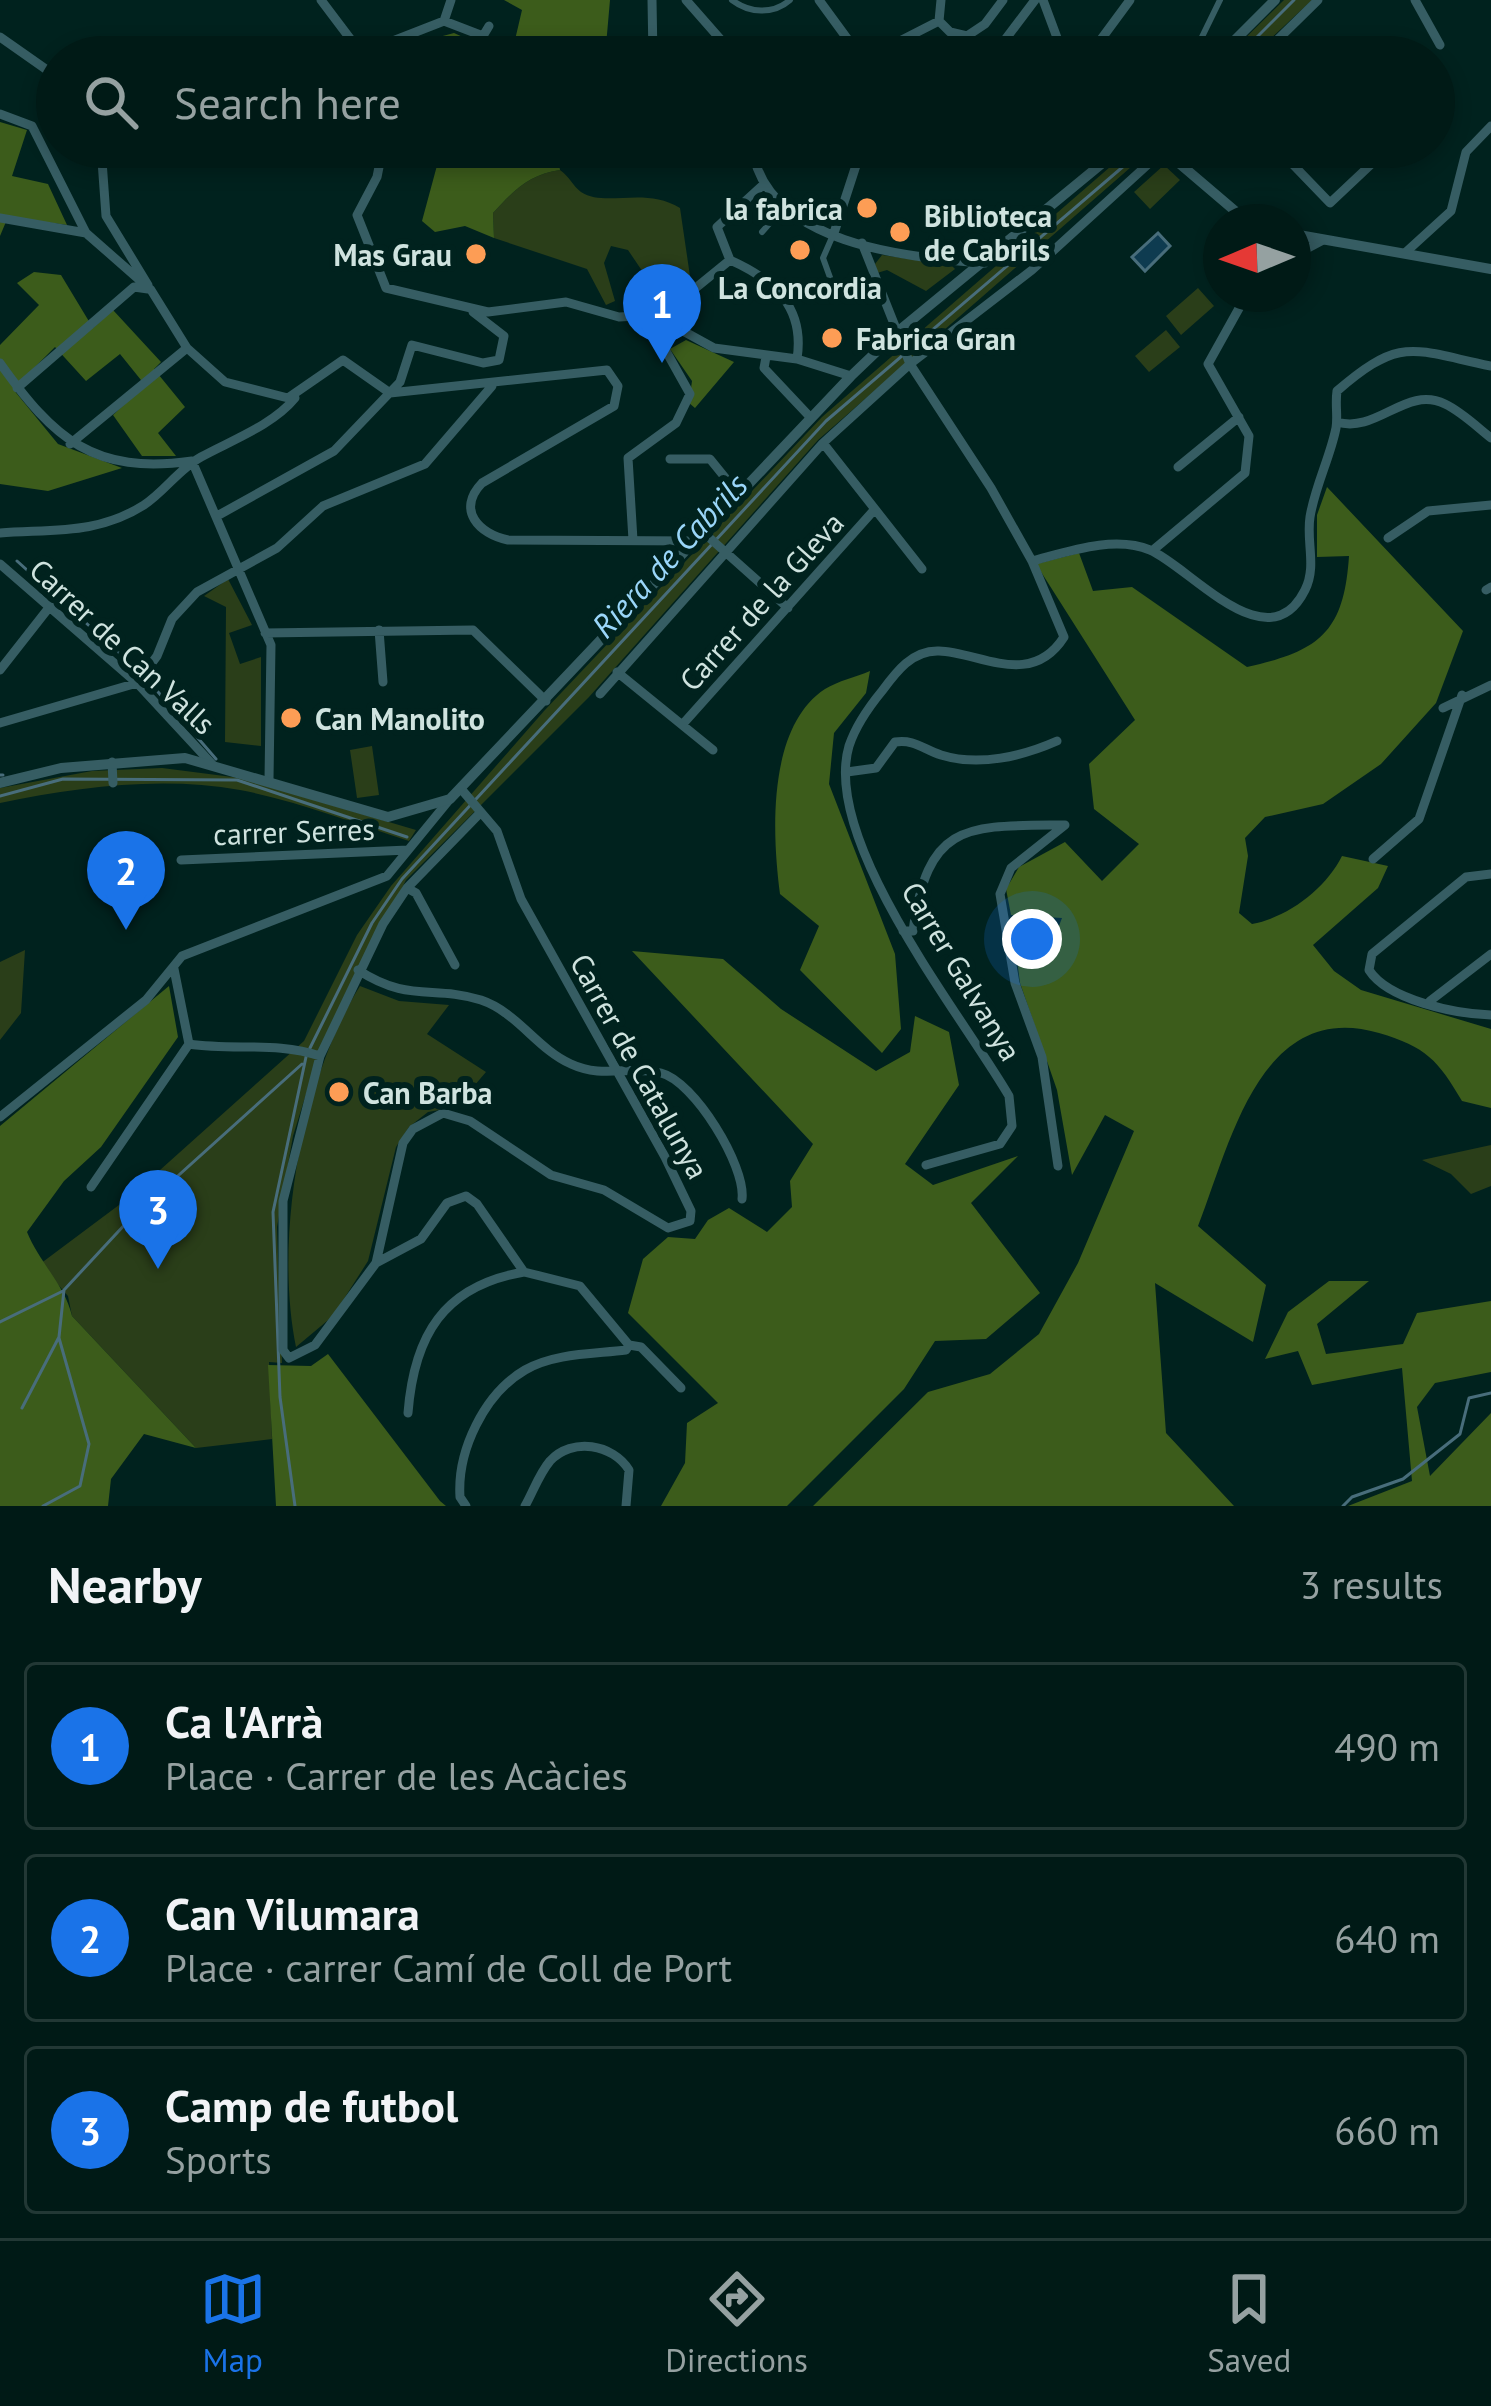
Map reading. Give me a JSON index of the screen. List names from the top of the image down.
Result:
{
  "streets": {
    "street": [
      "Carrer de la Gleva",
      "Carrer de Can Valls",
      "carrer Serres",
      "Carrer Galvanya",
      "Carrer de Catalunya"
    ]
  },
  "water": ["Riera de Cabrils"],
  "places": [
    "la fabrica",
    "Biblioteca de Cabrils",
    "La Concordia",
    "Mas Grau",
    "Fabrica Gran",
    "Can Manolito",
    "Can Barba"
  ],
  "north": "left",
  "page": {
    "search": "Search here",
    "pins": ["1", "2", "3"],
    "heading": ["Nearby", "3 results"],
    "list": [
      {
        "mark": "1",
        "name": "Ca l'Arrà",
        "note": "Place · Carrer de les Acàcies",
        "value": "490 m"
      },
      {
        "mark": "2",
        "name": "Can Vilumara",
        "note": "Place · carrer Camí de Coll de Port",
        "value": "640 m"
      },
      {
        "mark": "3",
        "name": "Camp de futbol",
        "note": "Sports",
        "value": "660 m"
      }
    ],
    "nav": ["Map", "Directions", "Saved"]
  }
}
